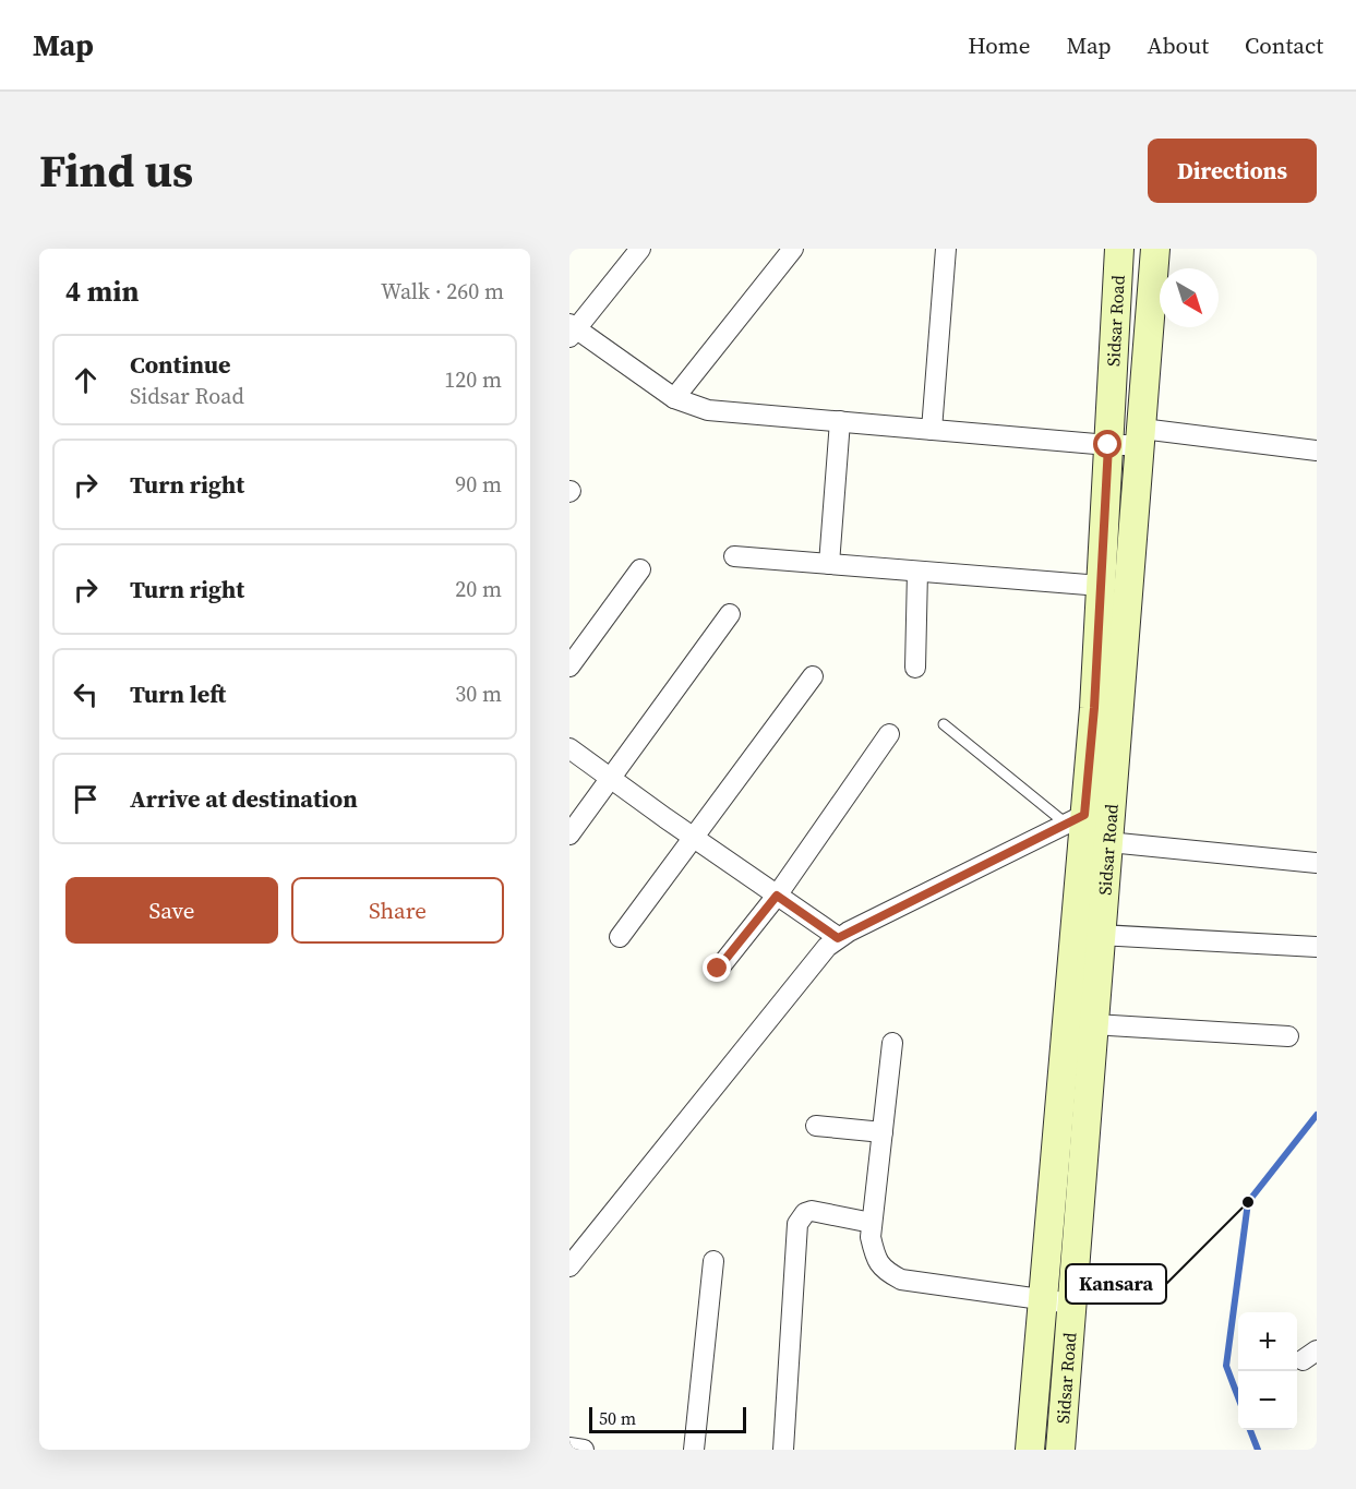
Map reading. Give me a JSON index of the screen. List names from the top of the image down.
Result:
{
  "streets": {
    "main road": ["Sidsar Road"]
  },
  "places": ["Kansara"],
  "scale_bar": "50 m",
  "north": "bottom right",
  "page": {
    "header": "Map",
    "nav": [
      "Home",
      "Map",
      "About",
      "Contact"
    ],
    "title": "Find us",
    "buttons": [
      "Directions",
      ["Save", "Share"]
    ],
    "heading": ["4 min", "Walk · 260 m"],
    "list": [
      ["Continue", "Sidsar Road", "120 m"],
      ["Turn right", "90 m"],
      ["Turn right", "20 m"],
      ["Turn left", "30 m"],
      "Arrive at destination"
    ],
    "map_buttons": ["+", "−"],
    "scale": "50 m"
  }
}
